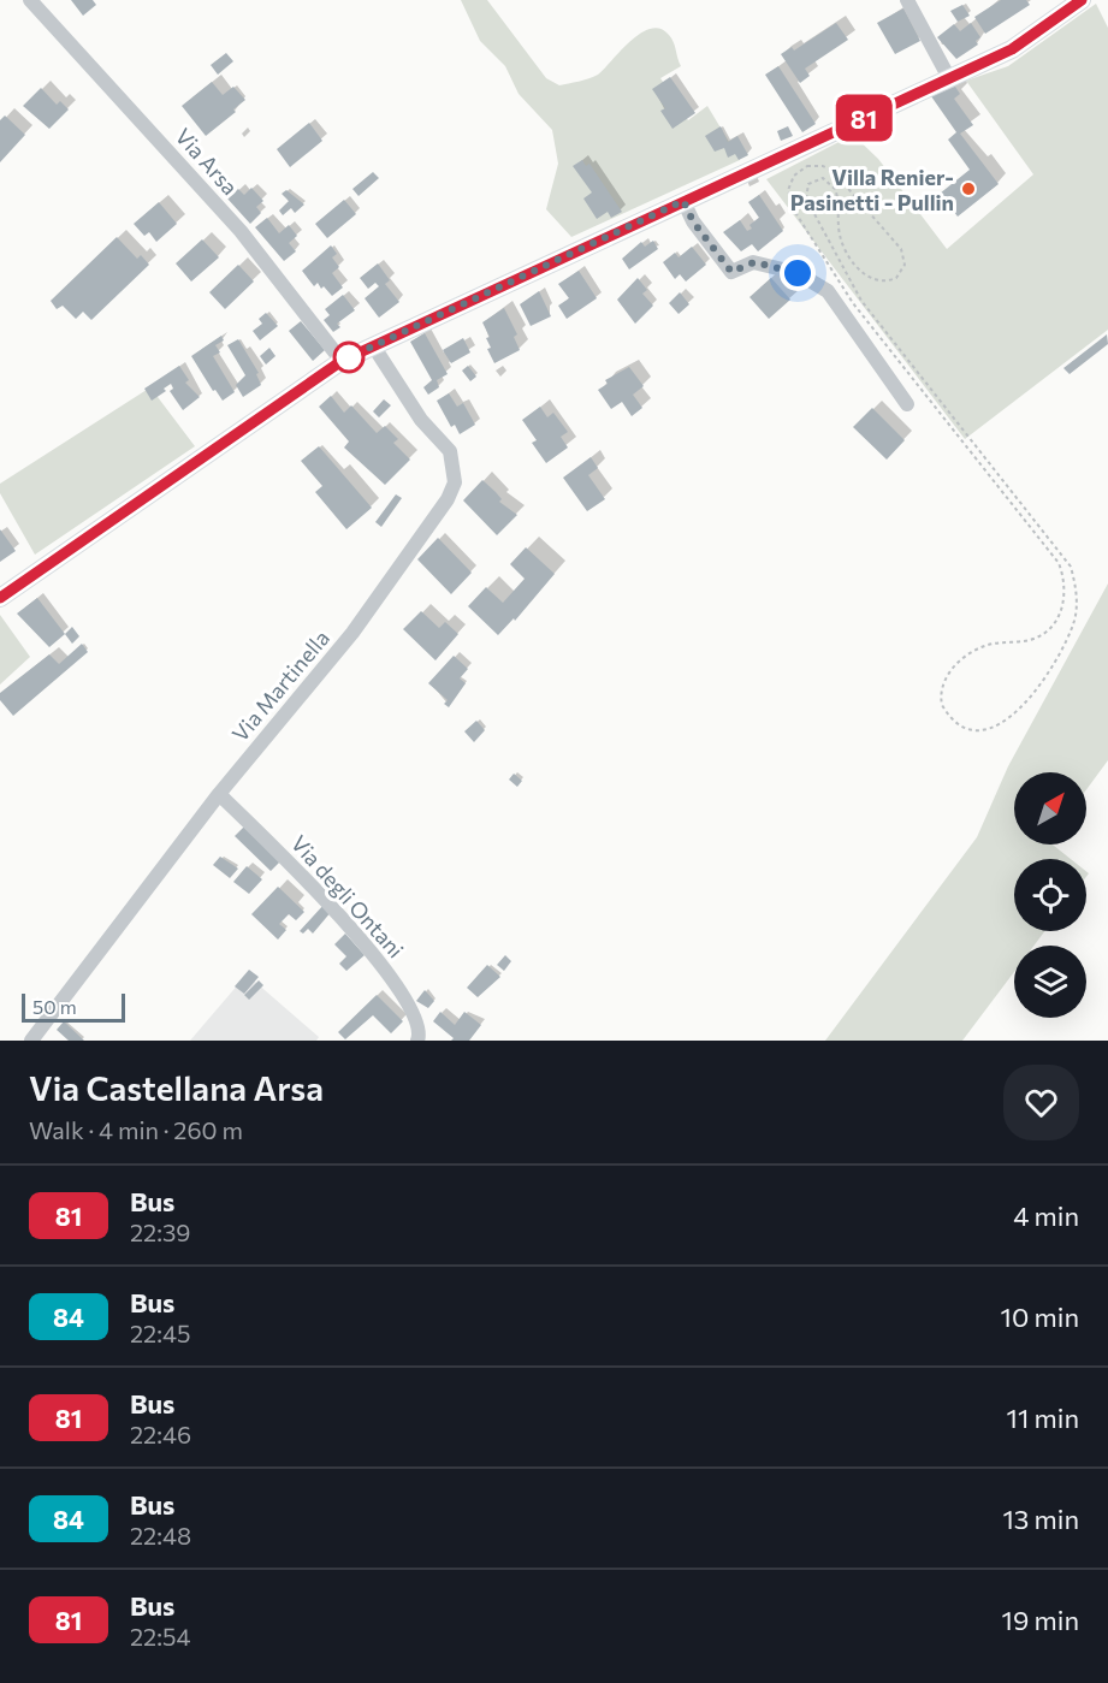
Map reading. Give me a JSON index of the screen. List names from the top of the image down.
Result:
{
  "streets": {
    "street": ["Via Arsa", "Via Martinella", "Via degli Ontani"]
  },
  "crossings": [
    ["Via Martinella", "Via degli Ontani"]
  ],
  "places": ["Villa Renier- Pasinetti - Pullin"],
  "lines": ["bus line 81"],
  "scale_bar": "50 m",
  "north": "top right",
  "page": {
    "on_map": "81",
    "scale": "50 m",
    "heading": ["Via Castellana Arsa", "Walk · 4 min · 260 m"],
    "list": [
      {
        "mark": "81",
        "name": "Bus",
        "note": "22:39",
        "value": "4 min"
      },
      {
        "mark": "84",
        "name": "Bus",
        "note": "22:45",
        "value": "10 min"
      },
      {
        "mark": "81",
        "name": "Bus",
        "note": "22:46",
        "value": "11 min"
      },
      {
        "mark": "84",
        "name": "Bus",
        "note": "22:48",
        "value": "13 min"
      },
      {
        "mark": "81",
        "name": "Bus",
        "note": "22:54",
        "value": "19 min"
      }
    ]
  }
}
